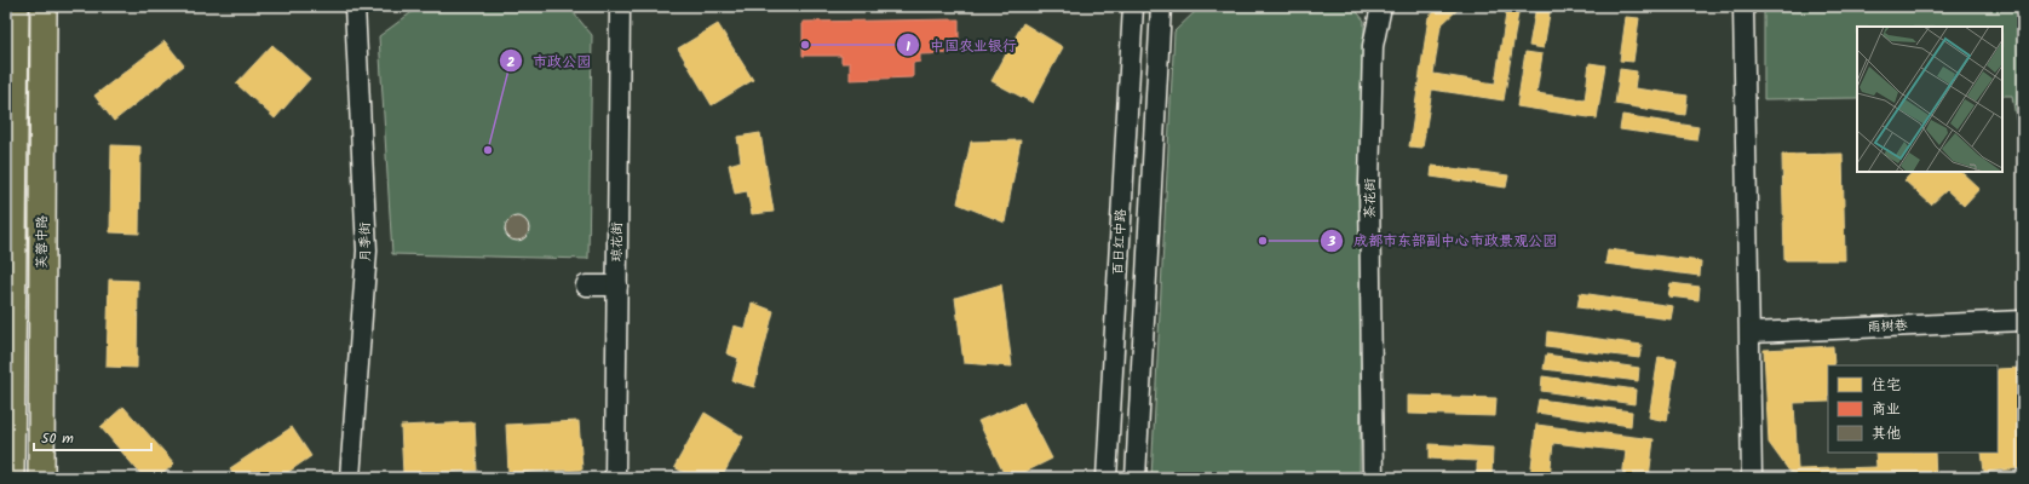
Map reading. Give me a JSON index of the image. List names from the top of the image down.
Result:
{
  "streets": {
    "main road": ["芙蓉中路"],
    "street": [
      "茶花街",
      "月季街",
      "琼花街",
      "百日红中路",
      "雨树巷"
    ]
  },
  "places": ["中国农业银行", "市政公园", "成都市东部副中心市政景观公园"],
  "legend": ["住宅", "商业", "其他"],
  "scale_bar": "50 m"
}
